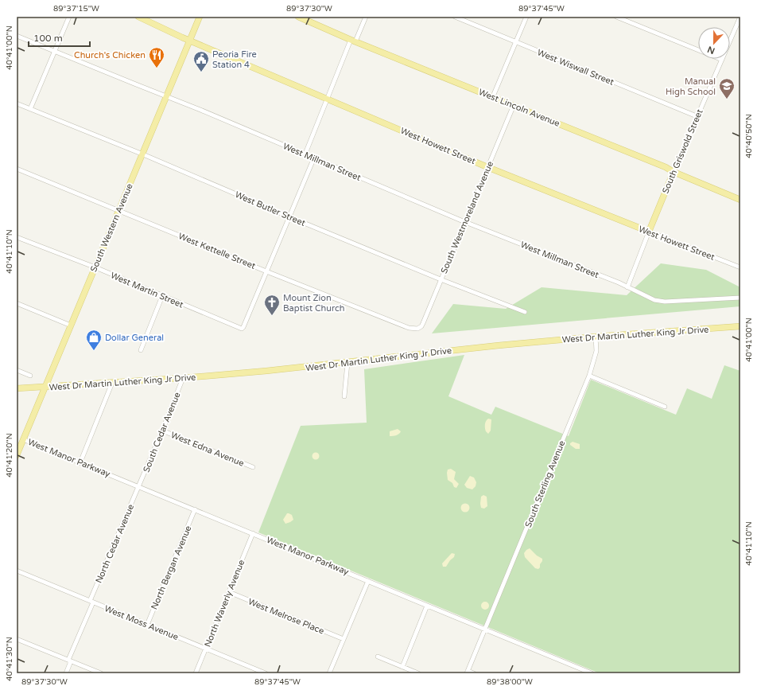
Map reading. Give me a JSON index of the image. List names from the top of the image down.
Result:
{
  "streets": {
    "main road": [
      "West Lincoln Avenue",
      "West Howett Street",
      "South Griswold Street",
      "South Western Avenue",
      "West Dr Martin Luther King Jr Drive"
    ],
    "street": [
      "West Wiswall Street",
      "West Millman Street",
      "West Butler Street",
      "South Westmoreland Avenue",
      "West Kettelle Street",
      "West Martin Street",
      "South Cedar Avenue",
      "West Edna Avenue",
      "West Manor Parkway",
      "South Sterling Avenue",
      "North Cedar Avenue",
      "North Bergan Avenue",
      "North Waverly Avenue",
      "West Melrose Place",
      "West Moss Avenue"
    ]
  },
  "crossings": [
    ["West Wiswall Street", "South Griswold Street"],
    ["West Lincoln Avenue", "South Griswold Street"],
    ["West Lincoln Avenue", "South Westmoreland Avenue"],
    ["West Howett Street", "South Griswold Street"],
    ["West Howett Street", "South Westmoreland Avenue"],
    ["West Howett Street", "South Western Avenue"],
    ["South Griswold Street", "West Millman Street"],
    ["West Millman Street", "South Westmoreland Avenue"],
    ["West Millman Street", "South Western Avenue"],
    ["West Butler Street", "South Westmoreland Avenue"],
    ["West Butler Street", "South Western Avenue"],
    ["South Westmoreland Avenue", "West Kettelle Street"],
    ["South Western Avenue", "West Kettelle Street"],
    ["South Western Avenue", "West Martin Street"],
    ["South Western Avenue", "West Dr Martin Luther King Jr Drive"],
    ["South Western Avenue", "West Manor Parkway"],
    ["West Kettelle Street", "West Martin Street"],
    ["West Dr Martin Luther King Jr Drive", "South Cedar Avenue"],
    ["West Dr Martin Luther King Jr Drive", "South Sterling Avenue"],
    ["South Cedar Avenue", "West Edna Avenue"],
    ["South Cedar Avenue", "West Manor Parkway"],
    ["South Cedar Avenue", "North Cedar Avenue"],
    ["West Manor Parkway", "South Sterling Avenue"],
    ["West Manor Parkway", "North Cedar Avenue"],
    ["West Manor Parkway", "North Bergan Avenue"],
    ["West Manor Parkway", "North Waverly Avenue"],
    ["North Cedar Avenue", "West Moss Avenue"],
    ["North Bergan Avenue", "West Moss Avenue"],
    ["North Waverly Avenue", "West Melrose Place"],
    ["North Waverly Avenue", "West Moss Avenue"]
  ],
  "places": {
    "restaurant": ["Church's Chicken"],
    "public building": ["Peoria Fire Station 4"],
    "school or university": ["Manual High School"],
    "church": ["Mount Zion Baptist Church"],
    "shop": ["Dollar General"]
  },
  "scale_bar": "100 m",
  "north": "bottom",
  "coordinates": [
    "89°37'15\"W",
    "89°37'30\"W",
    "89°37'45\"W",
    "40°41'00\"N",
    "40°40'50\"N",
    "40°41'10\"N",
    "40°41'20\"N",
    "40°41'30\"N",
    "89°38'00\"W"
  ]
}
